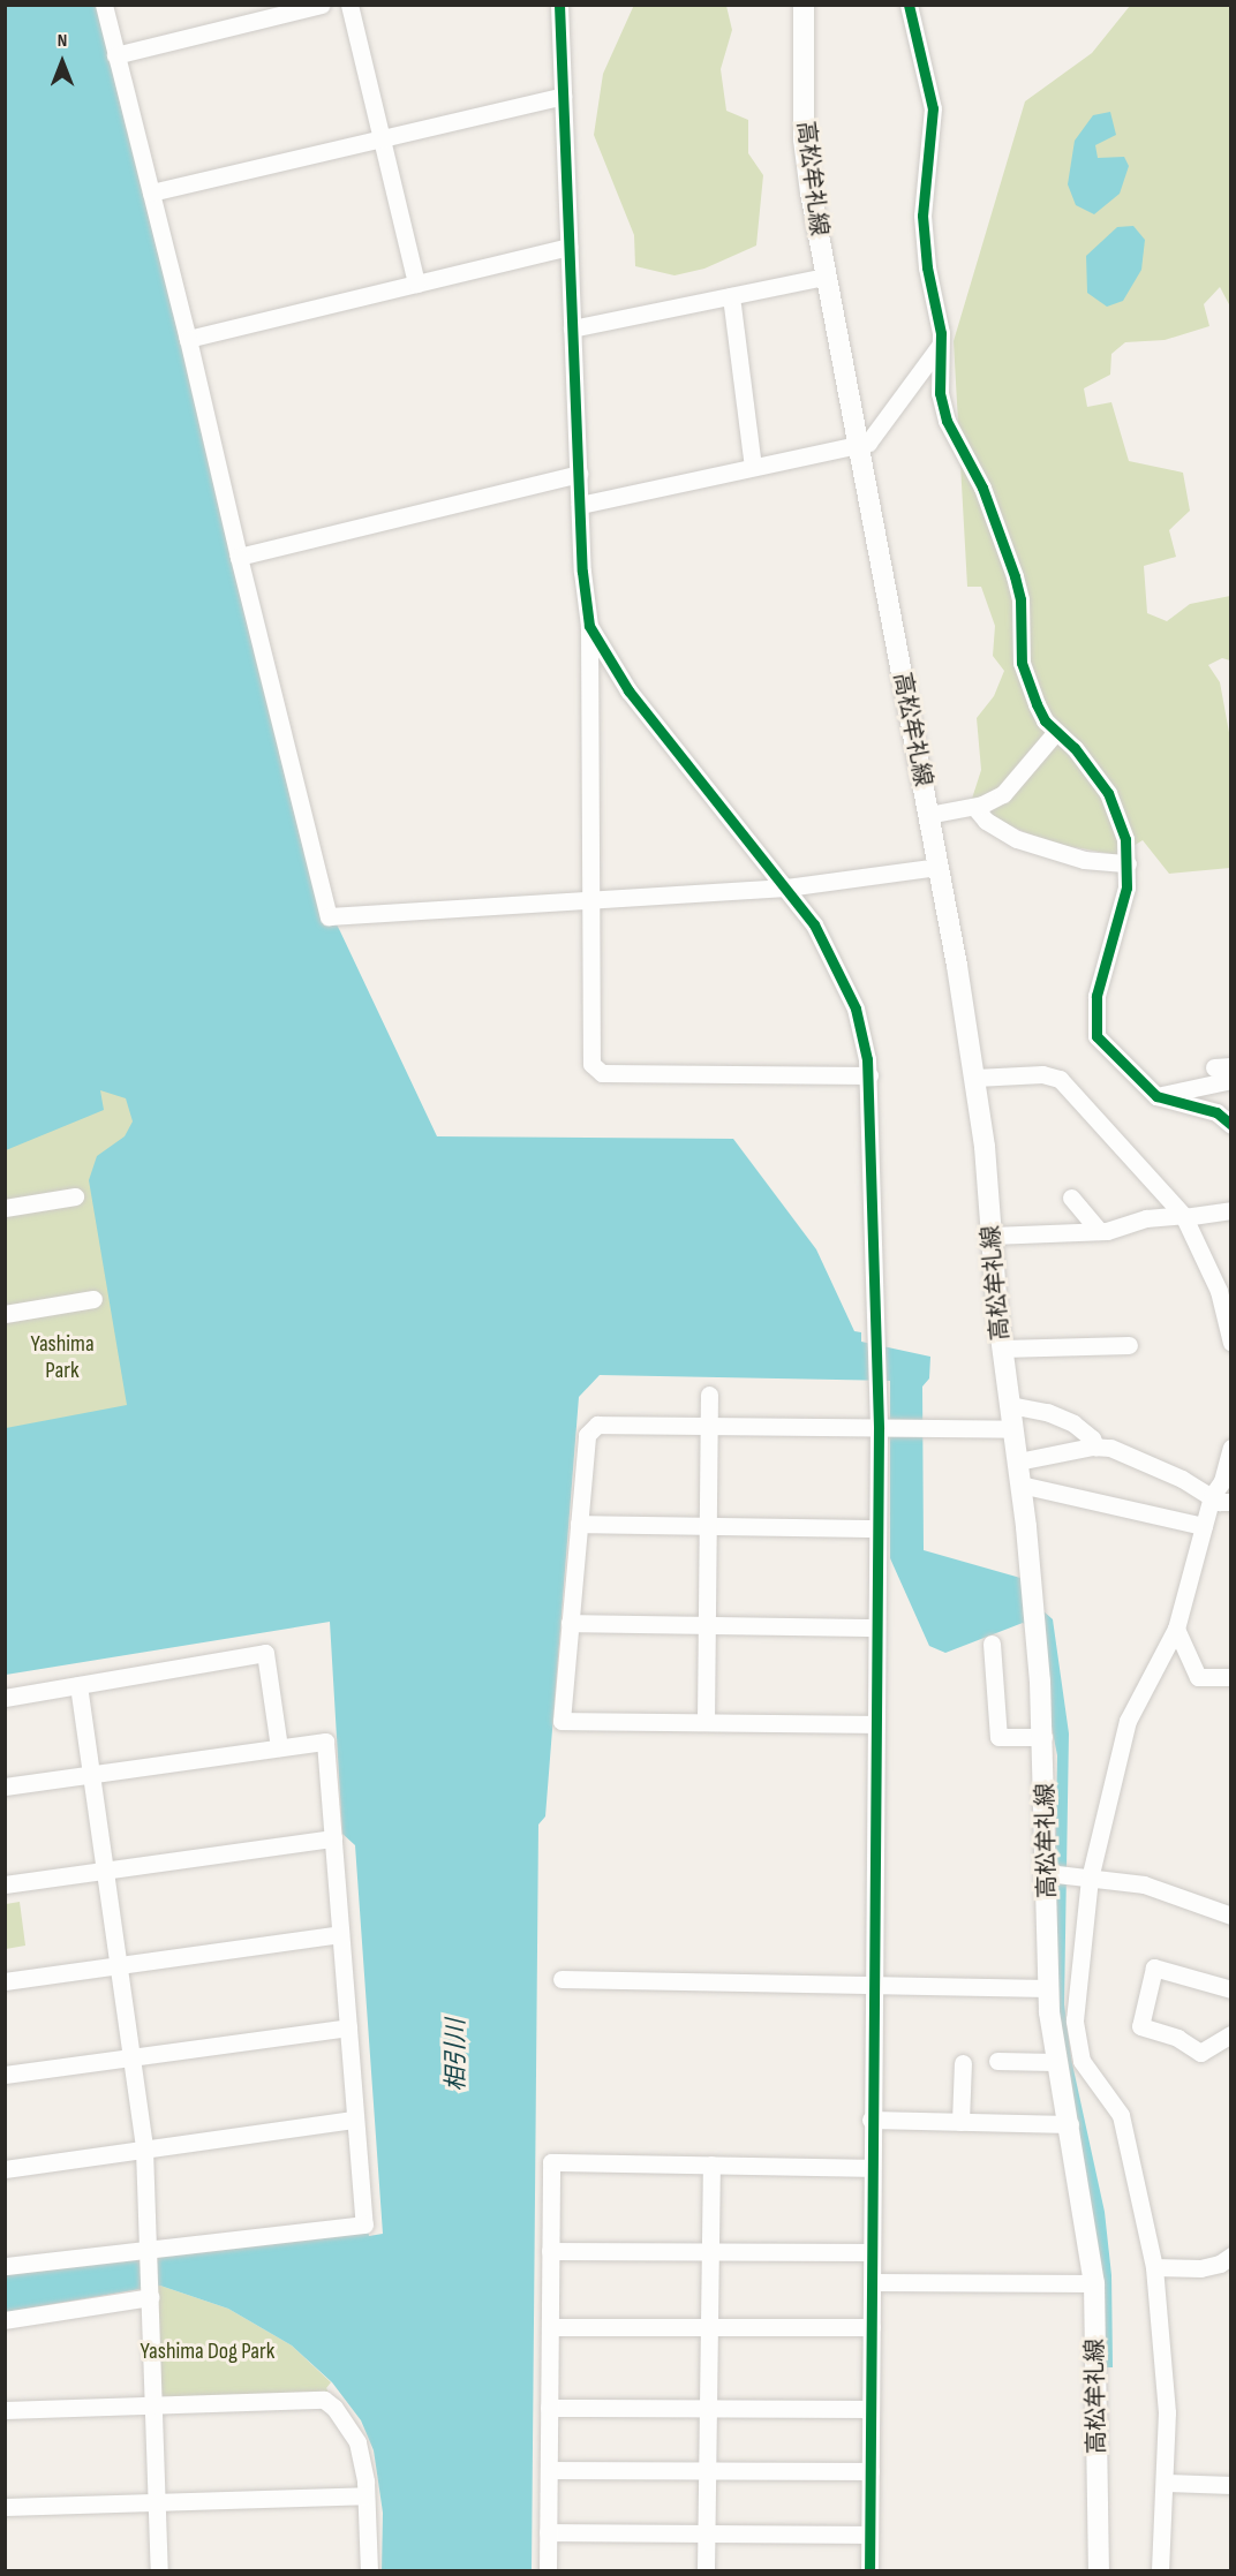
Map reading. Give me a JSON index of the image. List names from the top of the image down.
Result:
{
  "streets": {
    "main road": ["高松牟礼線"]
  },
  "water": ["相引川"],
  "parks": ["Yashima Park", "Yashima Dog Park"],
  "north": "top"
}
